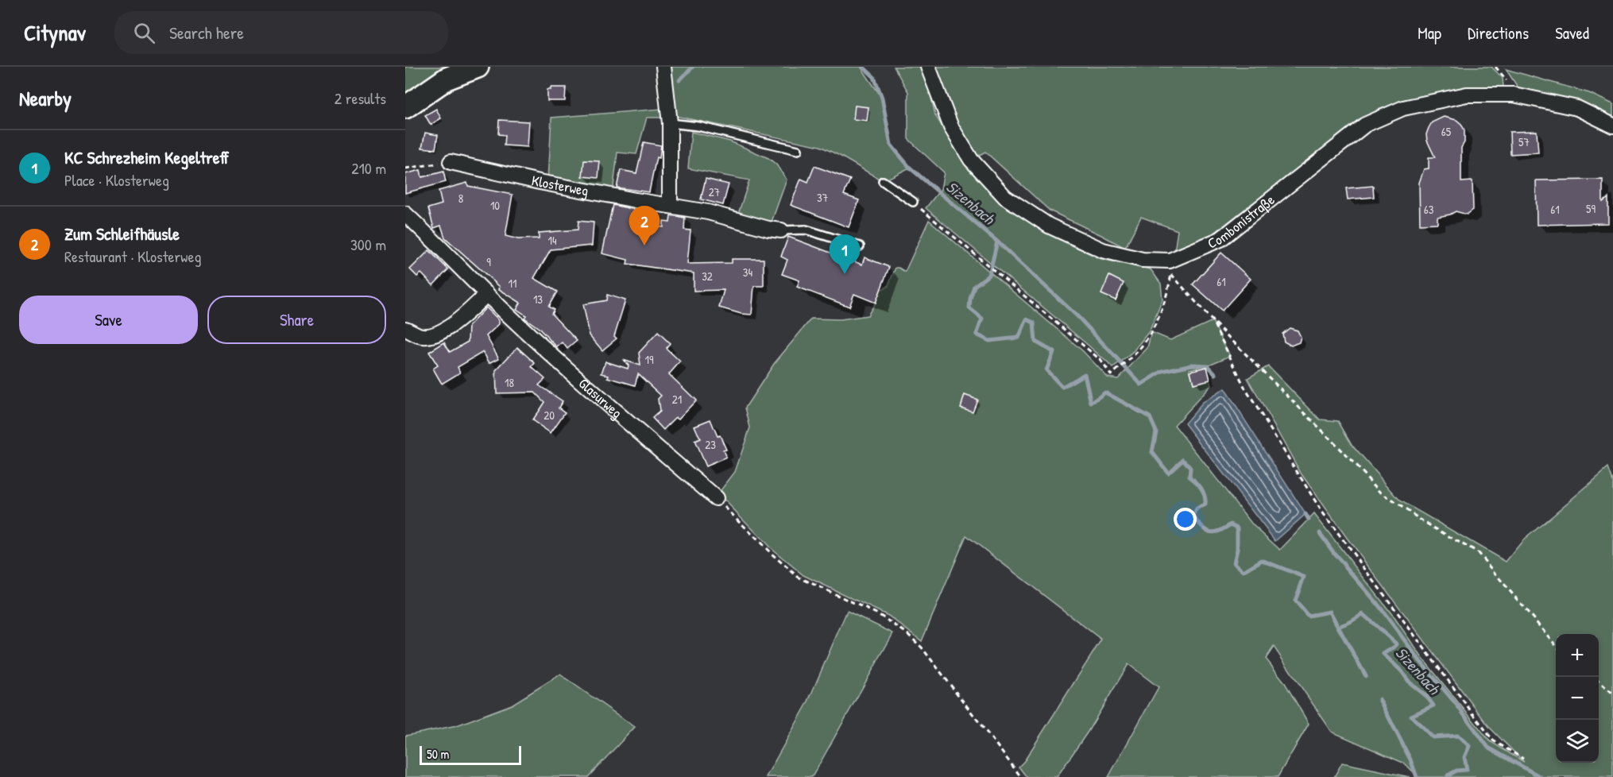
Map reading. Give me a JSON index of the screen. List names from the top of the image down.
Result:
{
  "streets": {
    "street": ["Klosterweg", "Combonistraße", "Glasurweg"]
  },
  "water": ["Sizenbach"],
  "house_numbers": [
    "65",
    "57",
    "27",
    "37",
    "8",
    "10",
    "59",
    "63",
    "61",
    "14",
    "9",
    "34",
    "32",
    "61",
    "11",
    "13",
    "19",
    "18",
    "21",
    "20",
    "23"
  ],
  "scale_bar": "50 m",
  "page": {
    "header": "Citynav",
    "search": "Search here",
    "nav": ["Map", "Directions", "Saved"],
    "heading": ["Nearby", "2 results"],
    "list": [
      {
        "mark": "1",
        "name": "KC Schrezheim Kegeltreff",
        "note": "Place · Klosterweg",
        "value": "210 m"
      },
      {
        "mark": "2",
        "name": "Zum Schleifhäusle",
        "note": "Restaurant · Klosterweg",
        "value": "300 m"
      }
    ],
    "pins": ["2", "1"],
    "buttons": ["Save", "Share"],
    "map_buttons": ["+", "−"],
    "scale": "50 m"
  }
}
